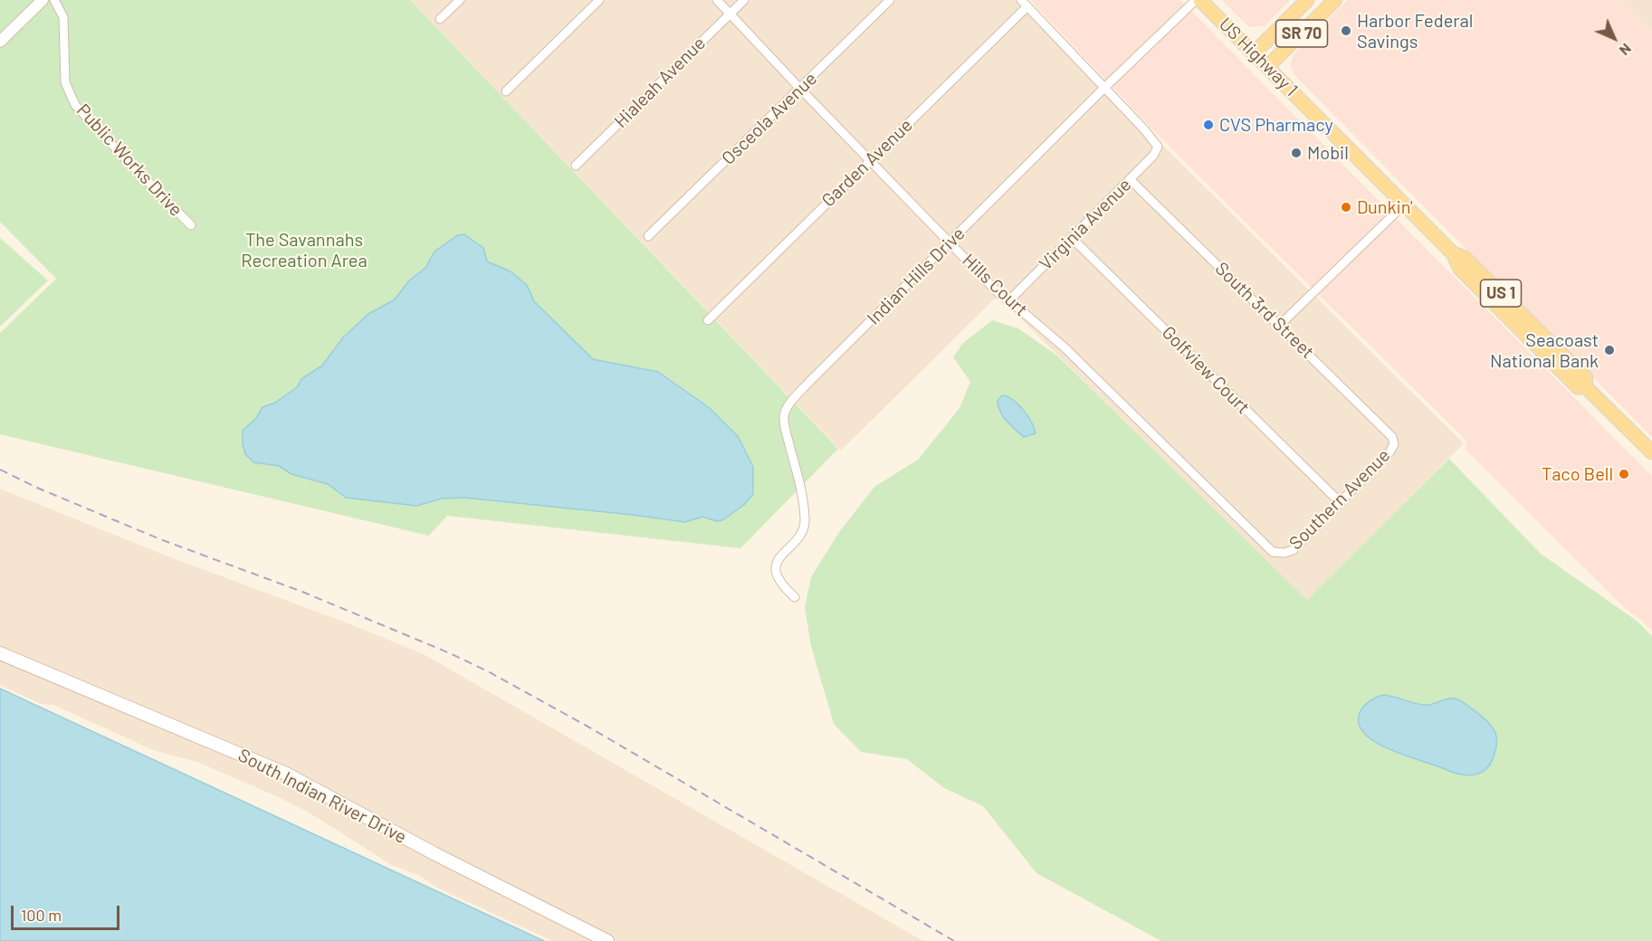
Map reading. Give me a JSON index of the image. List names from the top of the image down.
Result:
{
  "streets": {
    "main road": [
      "SR 70",
      "US Highway 1",
      "US 1",
      "South Indian River Drive"
    ],
    "street": [
      "Hialeah Avenue",
      "Osceola Avenue",
      "Public Works Drive",
      "Garden Avenue",
      "Virginia Avenue",
      "Indian Hills Drive",
      "Hills Court",
      "South 3rd Street",
      "Golfview Court",
      "Southern Avenue"
    ]
  },
  "crossings": [
    ["SR 70", "US Highway 1"],
    ["Hialeah Avenue", "Hills Court"],
    ["Osceola Avenue", "Hills Court"],
    ["Garden Avenue", "Hills Court"],
    ["Virginia Avenue", "Indian Hills Drive"],
    ["Virginia Avenue", "Hills Court"],
    ["Virginia Avenue", "South 3rd Street"],
    ["Virginia Avenue", "Golfview Court"],
    ["Indian Hills Drive", "Hills Court"],
    ["Hills Court", "Southern Avenue"],
    ["South 3rd Street", "Southern Avenue"],
    ["Golfview Court", "Southern Avenue"]
  ],
  "parks": ["The Savannahs Recreation Area"],
  "places": [
    "Harbor Federal Savings",
    "CVS Pharmacy",
    "Mobil",
    "Dunkin'",
    "Seacoast National Bank",
    "Taco Bell"
  ],
  "scale_bar": "100 m",
  "north": "bottom right"
}
